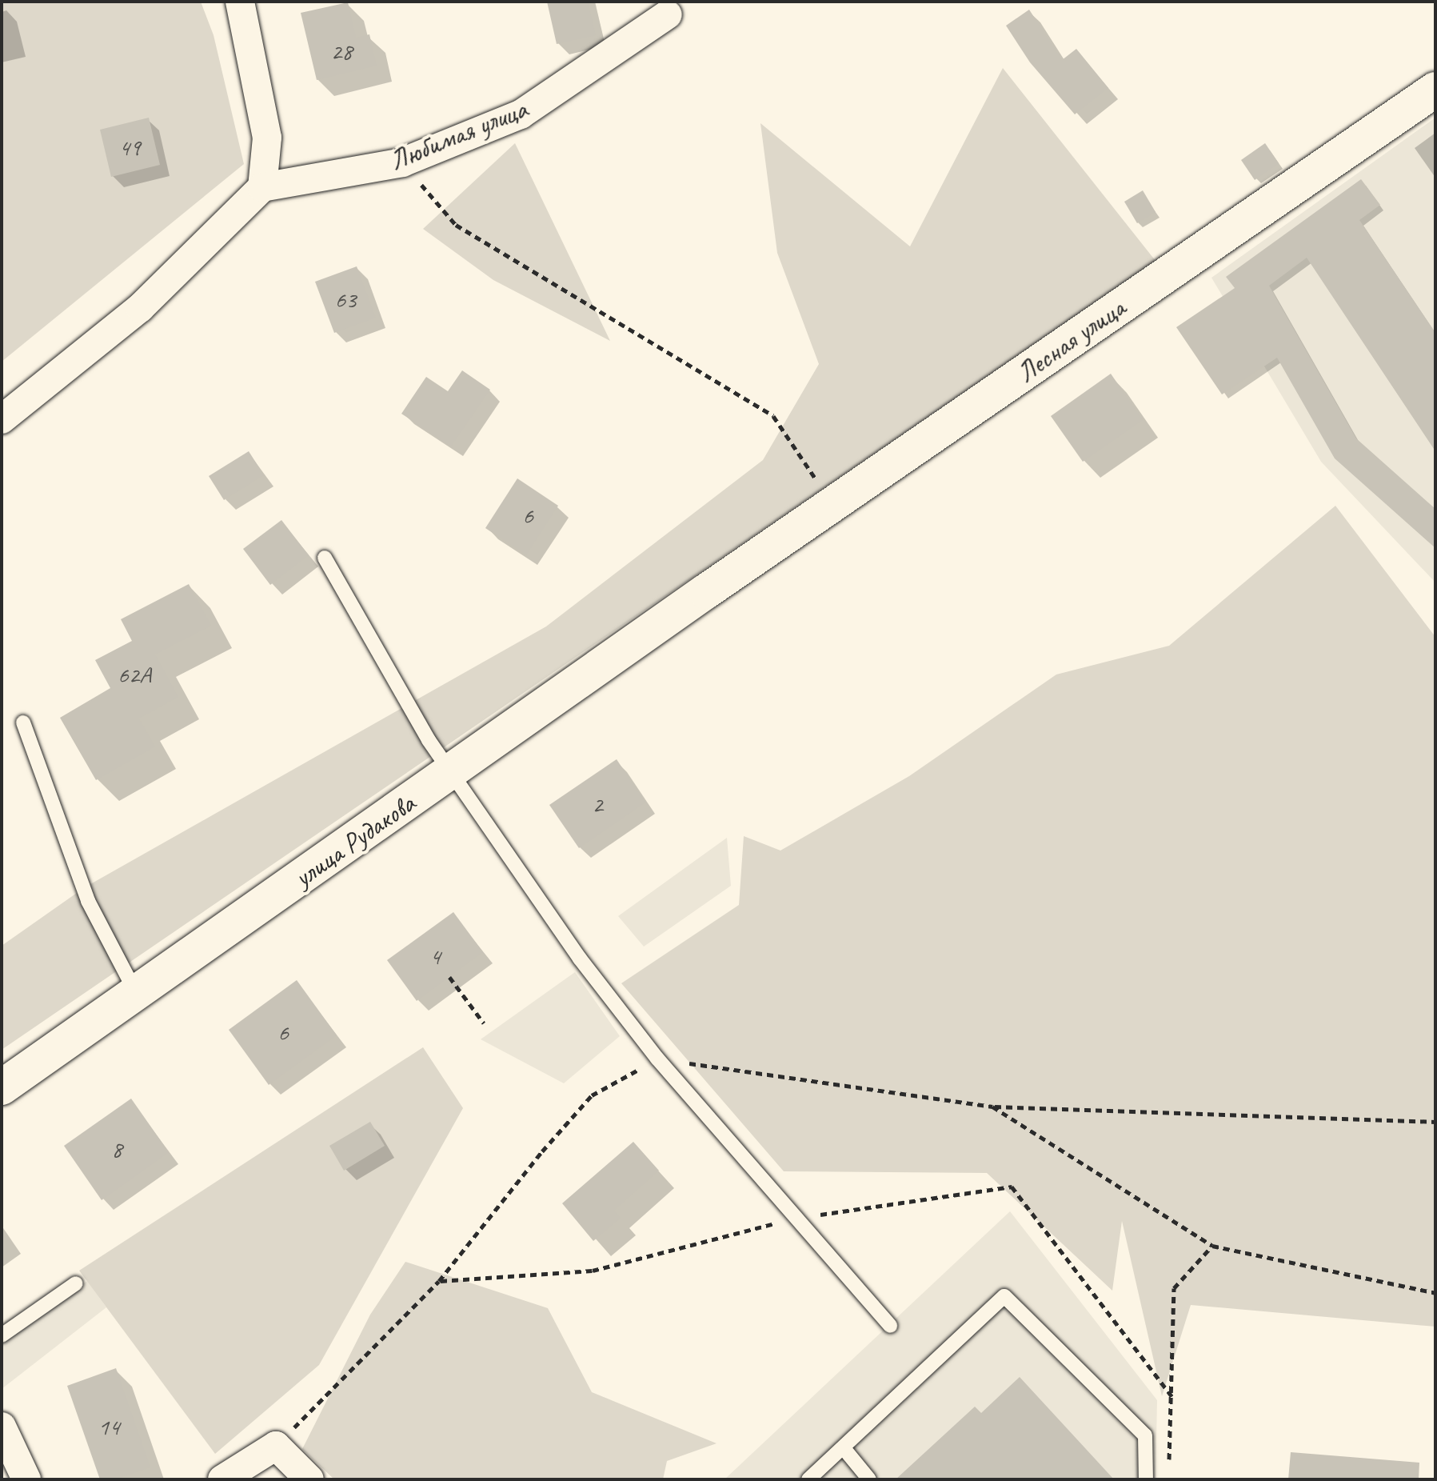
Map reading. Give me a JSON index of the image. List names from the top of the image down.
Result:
{
  "streets": {
    "main road": ["Лесная улица", "улица Рудакова"],
    "street": ["Любимая улица"]
  },
  "crossings": [
    ["Лесная улица", "улица Рудакова"]
  ],
  "house_numbers": [
    "28",
    "49",
    "63",
    "6",
    "62А",
    "2",
    "4",
    "6",
    "8",
    "14"
  ]
}
